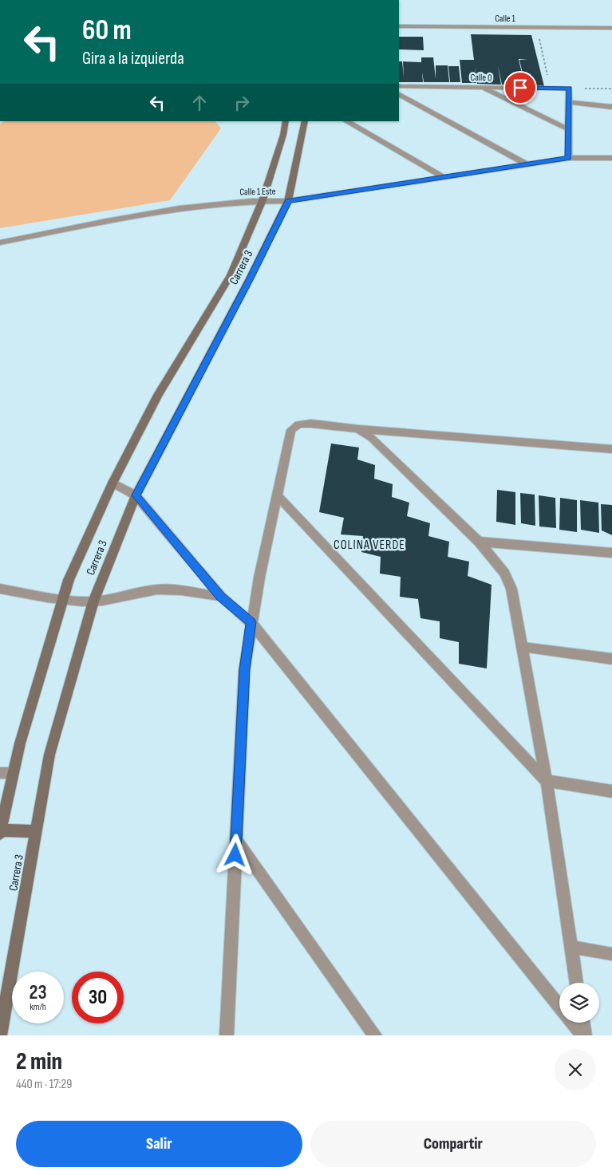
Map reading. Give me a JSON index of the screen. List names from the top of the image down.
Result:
{
  "streets": {
    "street": [
      "Calle 1",
      "Calle 0",
      "Calle 1 Este",
      "Carrera 3"
    ]
  },
  "crossings": [
    ["Calle 1 Este", "Carrera 3"]
  ],
  "districts": ["COLINA VERDE"],
  "page": {
    "turn": ["60 m", "Gira a la izquierda"],
    "speed": "23 km/h",
    "limit": "30",
    "heading": ["2 min", "440 m · 17:29"],
    "buttons": ["Salir", "Compartir"]
  }
}
